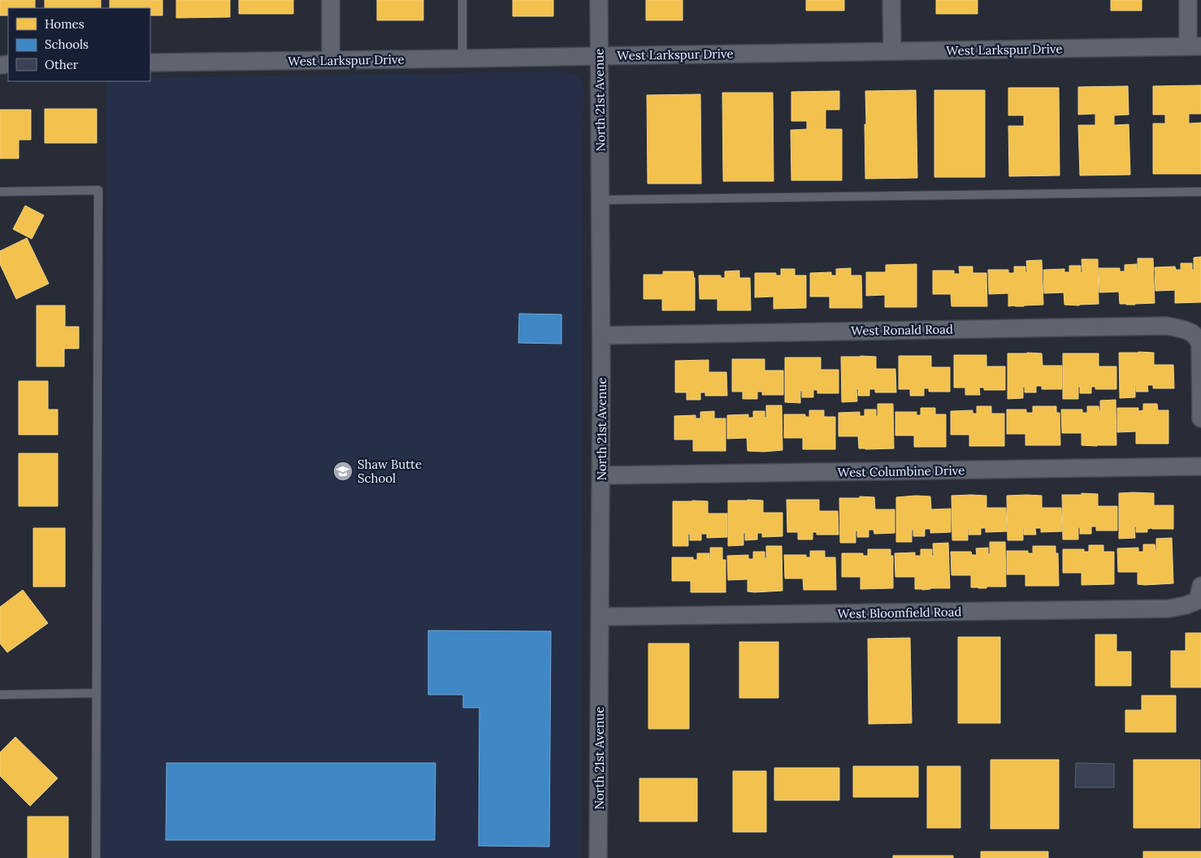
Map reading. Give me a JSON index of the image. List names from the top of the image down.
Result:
{
  "streets": {
    "street": [
      "West Larkspur Drive",
      "North 21st Avenue",
      "West Ronald Road",
      "West Columbine Drive",
      "West Bloomfield Road"
    ]
  },
  "crossings": [
    ["West Larkspur Drive", "North 21st Avenue"],
    ["North 21st Avenue", "West Ronald Road"],
    ["North 21st Avenue", "West Columbine Drive"],
    ["North 21st Avenue", "West Bloomfield Road"]
  ],
  "places": {
    "school or university": ["Shaw Butte School"]
  },
  "legend": ["Homes", "Schools", "Other"]
}
